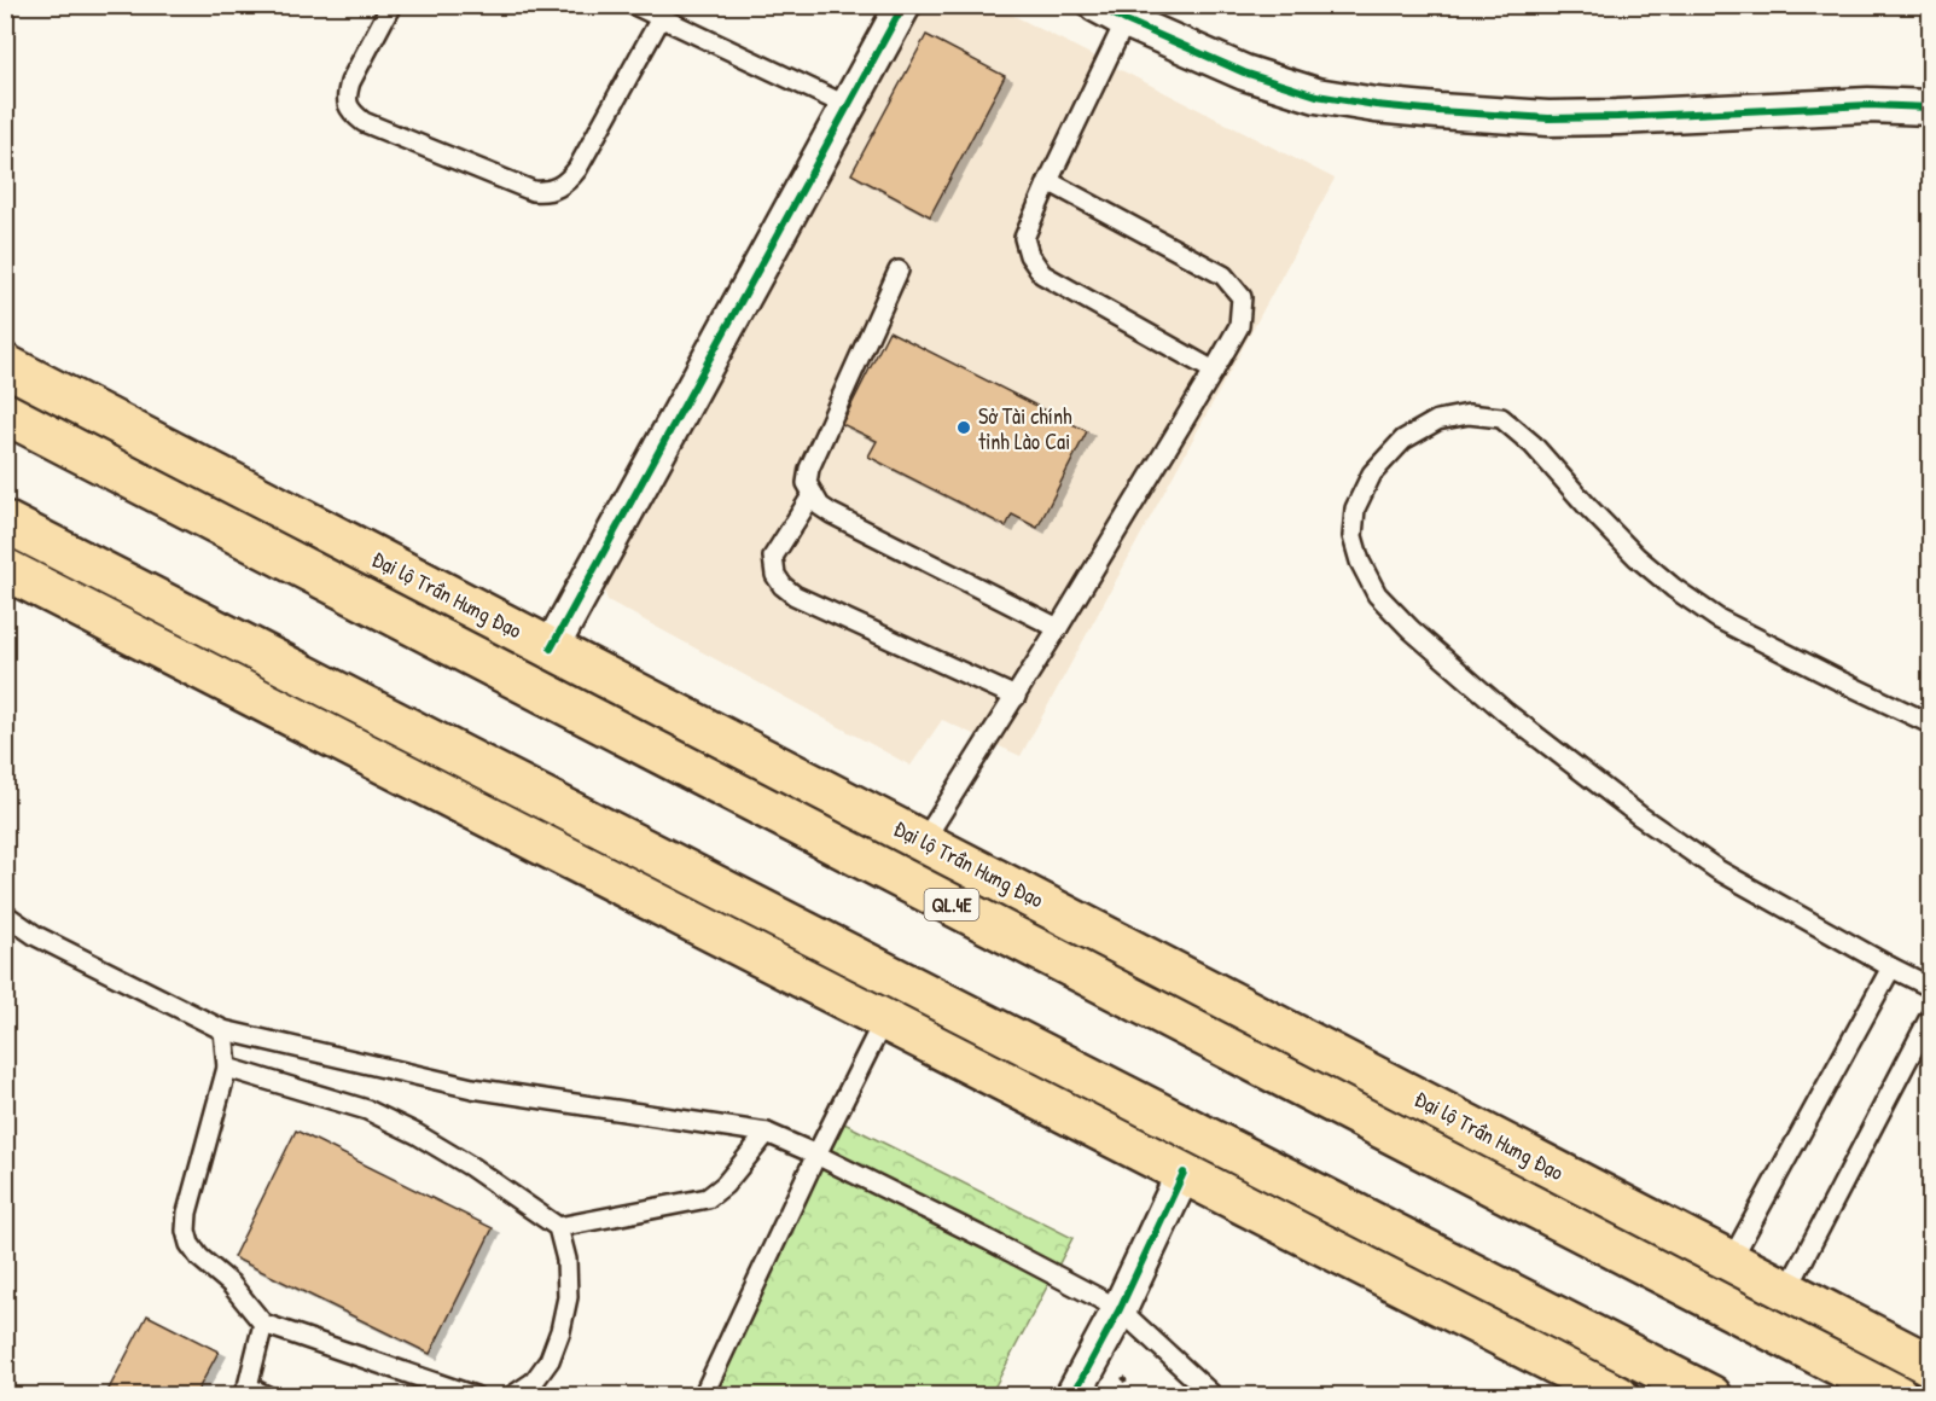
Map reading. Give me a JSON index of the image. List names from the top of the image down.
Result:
{
  "streets": {
    "main road": ["Đại lộ Trần Hưng Đạo", "QL.4E"]
  },
  "places": ["Sở Tài chính tỉnh Lào Cai"]
}
